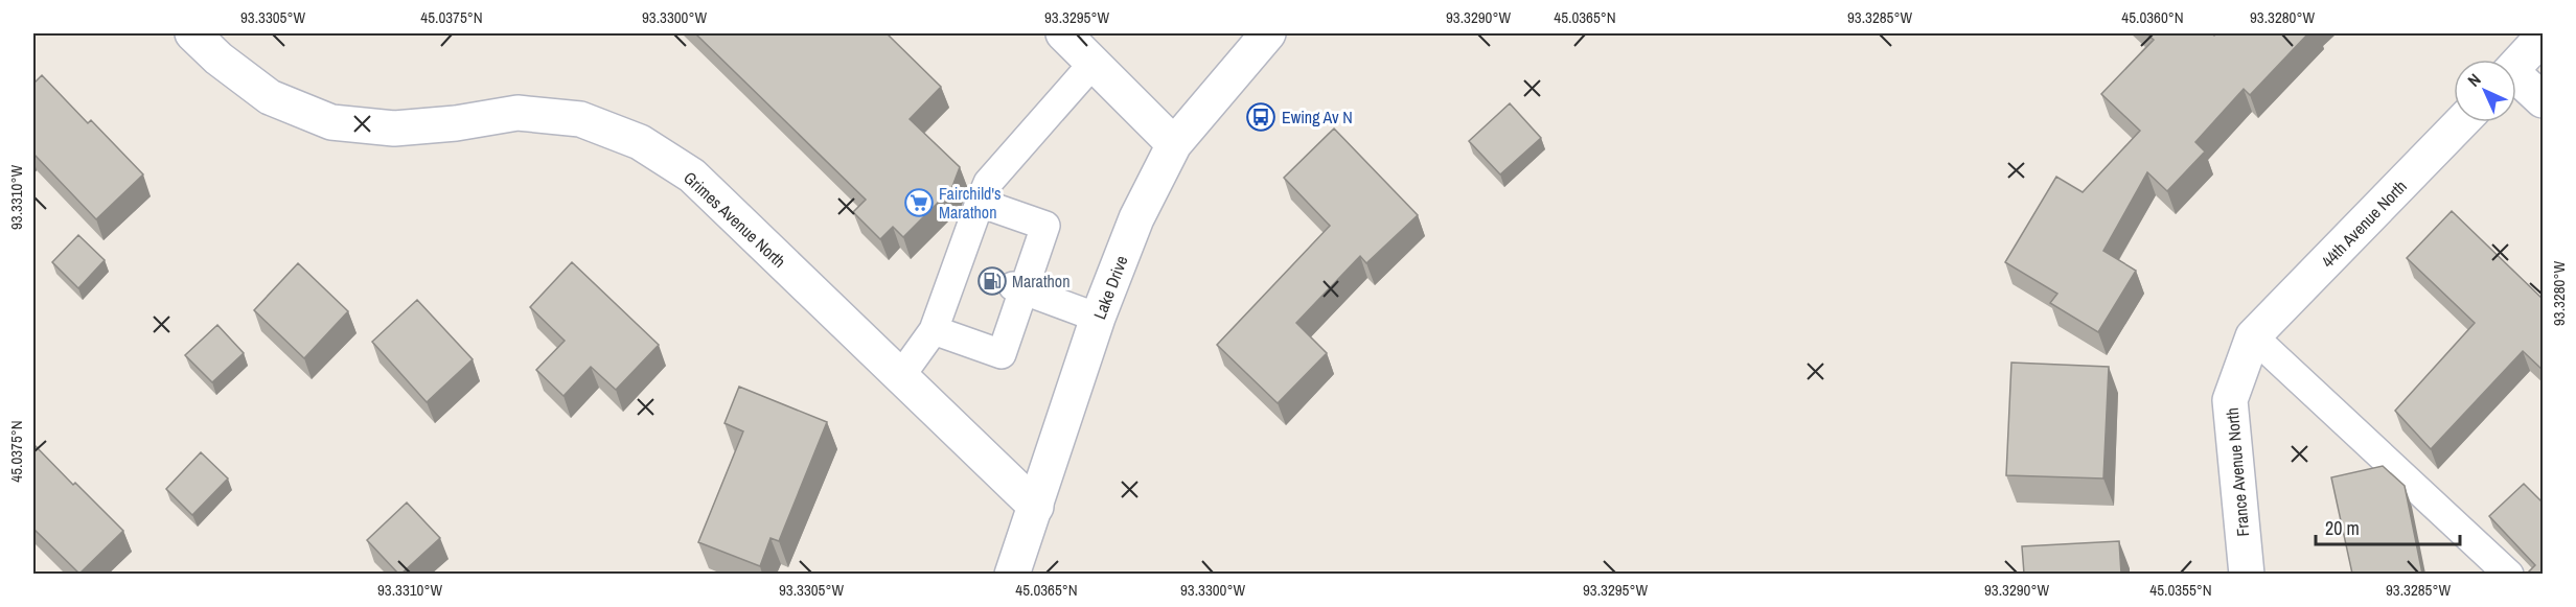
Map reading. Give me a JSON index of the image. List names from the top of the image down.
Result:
{
  "streets": {
    "street": [
      "Grimes Avenue North",
      "44th Avenue North",
      "Lake Drive",
      "France Avenue North"
    ]
  },
  "crossings": [
    ["Grimes Avenue North", "Lake Drive"],
    ["44th Avenue North", "France Avenue North"]
  ],
  "places": {
    "bus stop": ["Ewing Av N"],
    "supermarket": ["Fairchild's Marathon"],
    "fuel station": ["Marathon"]
  },
  "scale_bar": "20 m",
  "north": "top left",
  "coordinates": [
    "93.3305°W",
    "45.0375°N",
    "93.3300°W",
    "93.3295°W",
    "93.3290°W",
    "45.0365°N",
    "93.3285°W",
    "45.0360°N",
    "93.3280°W",
    "93.3310°W",
    "45.0355°N"
  ]
}
